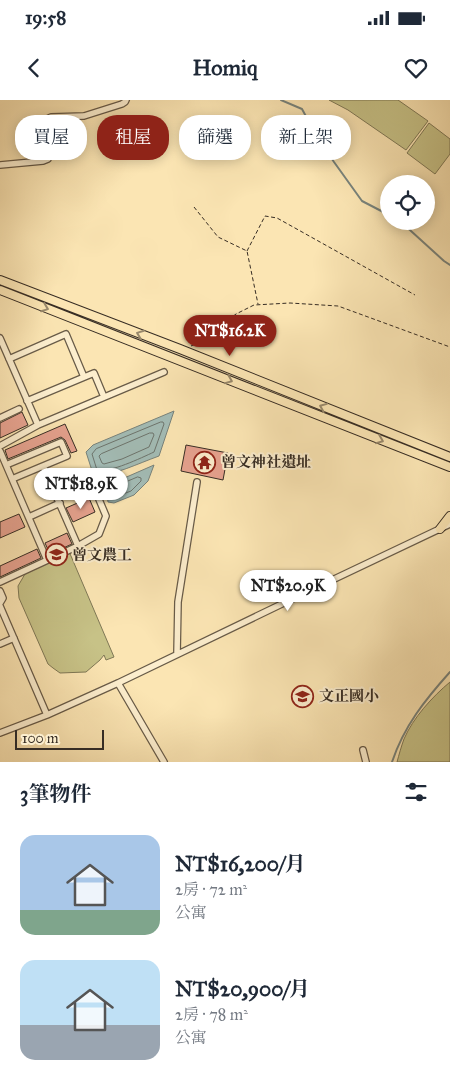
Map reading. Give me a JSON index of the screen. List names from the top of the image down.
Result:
{
  "places": {
    "temple": ["曾文神社遺址"],
    "school or university": ["曾文農工", "文正國小"]
  },
  "scale_bar": "100 m",
  "page": {
    "status": "19:58",
    "header": "Homiq",
    "chip": [
      "買屋",
      "租屋",
      "篩選",
      "新上架"
    ],
    "price": ["NT$16.2K", "NT$18.9K", "NT$20.9K"],
    "scale": "100 m",
    "heading": "3筆物件",
    "list": [
      {
        "name": "NT$16,200/月",
        "note": "2房 · 72 m² · 公寓"
      },
      {
        "name": "NT$20,900/月",
        "note": "2房 · 78 m² · 公寓"
      }
    ]
  }
}
